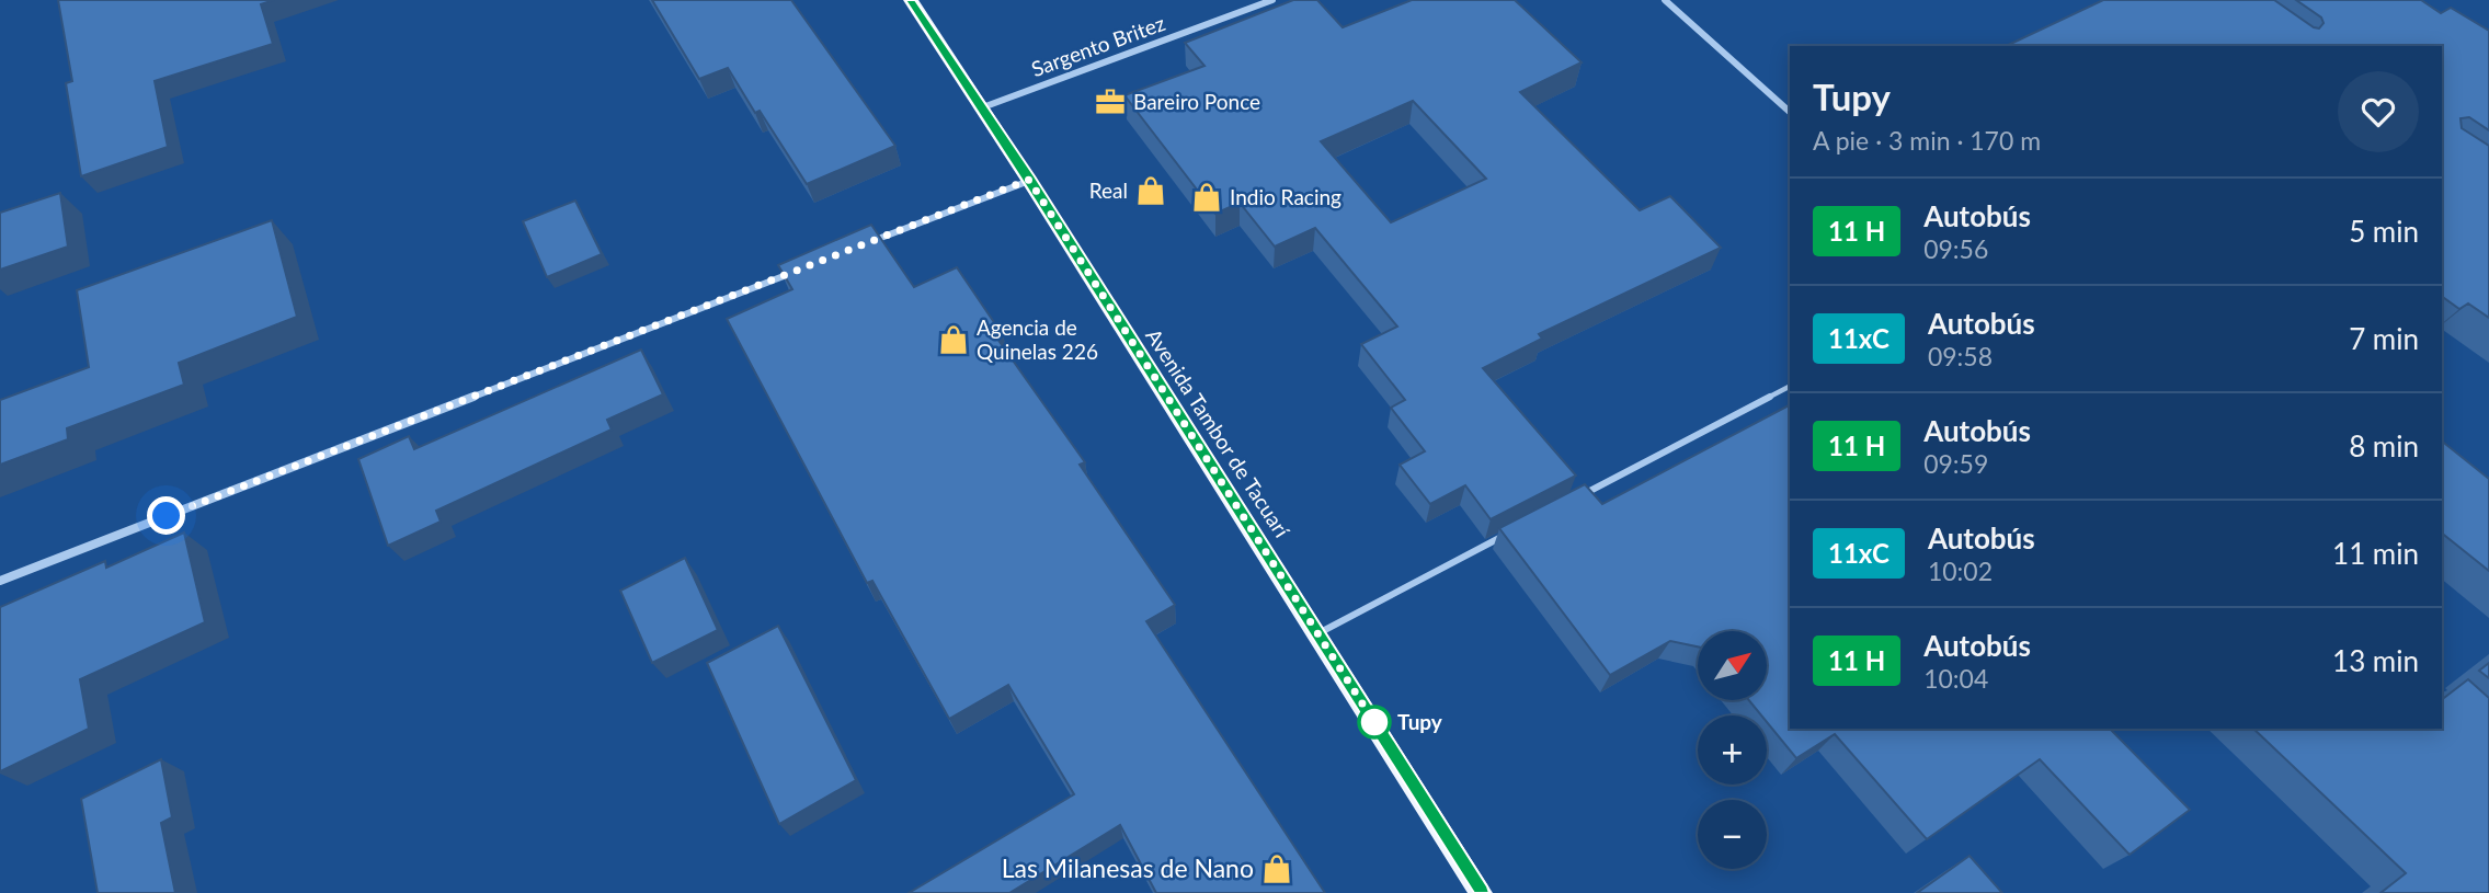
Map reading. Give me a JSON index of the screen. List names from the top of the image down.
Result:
{
  "streets": {
    "main road": ["Avenida Tambor de Tacuarí"],
    "street": ["Sargento Britez"]
  },
  "crossings": [
    ["Sargento Britez", "Avenida Tambor de Tacuarí"]
  ],
  "places": {
    "office": ["Bareiro Ponce"],
    "shop": [
      "Real",
      "Indio Racing",
      "Agencia de Quinelas 226",
      "Las Milanesas de Nano"
    ],
    "other": ["Tupy"]
  },
  "north": "top right",
  "page": {
    "heading": ["Tupy", "A pie · 3 min · 170 m"],
    "list": [
      {
        "mark": "11 H",
        "name": "Autobús",
        "note": "09:56",
        "value": "5 min"
      },
      {
        "mark": "11xC",
        "name": "Autobús",
        "note": "09:58",
        "value": "7 min"
      },
      {
        "mark": "11 H",
        "name": "Autobús",
        "note": "09:59",
        "value": "8 min"
      },
      {
        "mark": "11xC",
        "name": "Autobús",
        "note": "10:02",
        "value": "11 min"
      },
      {
        "mark": "11 H",
        "name": "Autobús",
        "note": "10:04",
        "value": "13 min"
      }
    ],
    "map_buttons": ["+", "−"]
  }
}
